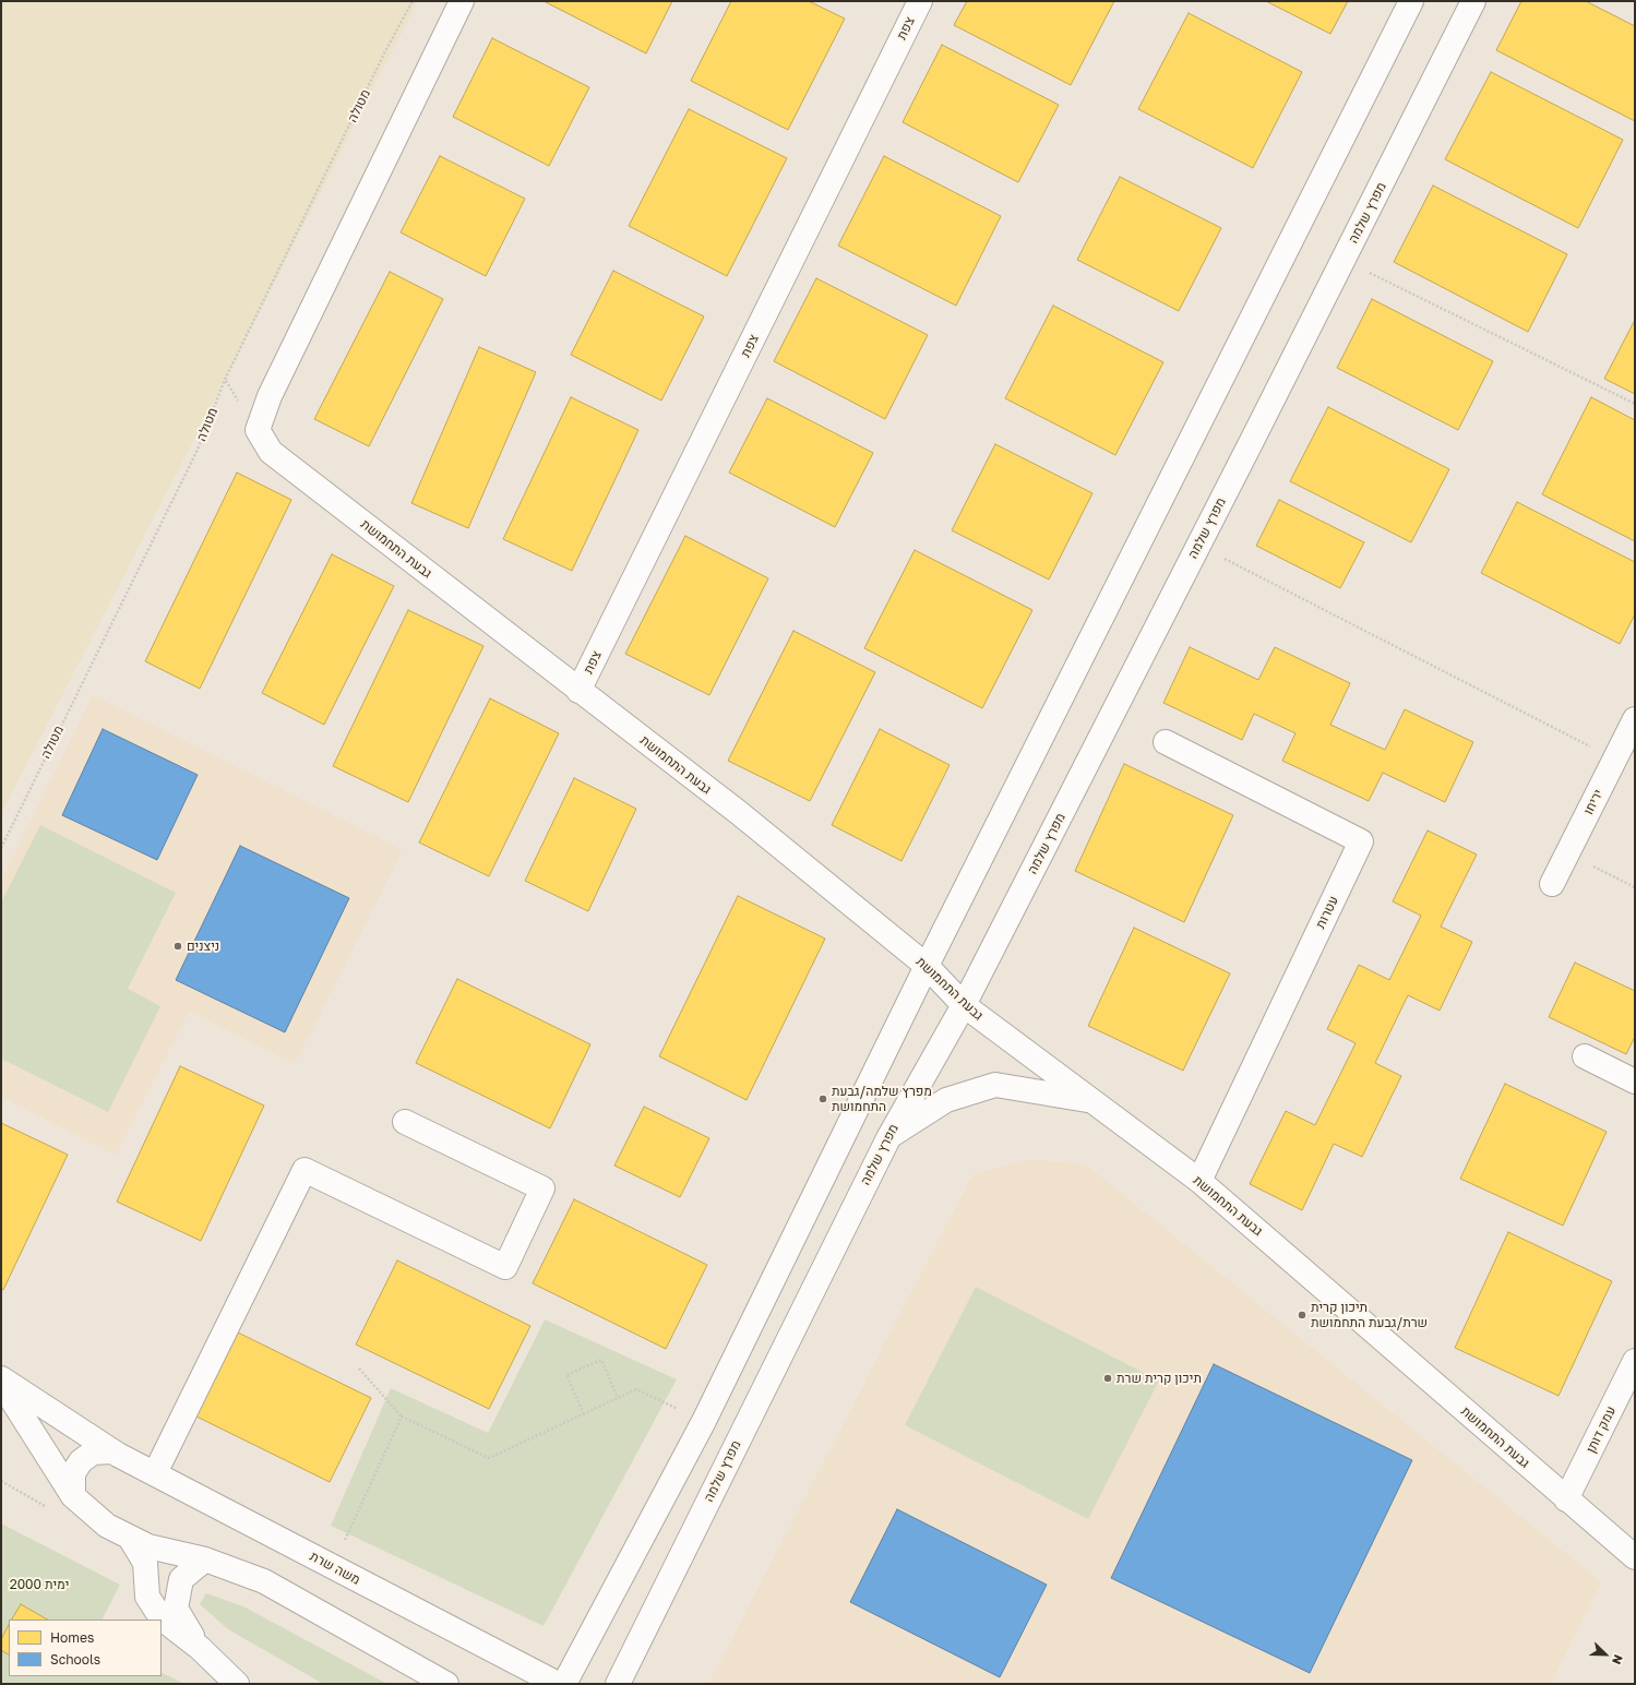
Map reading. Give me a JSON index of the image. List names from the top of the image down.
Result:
{
  "streets": {
    "street": [
      "צפת",
      "מפרץ שלמה",
      "גבעת התחמושת",
      "יריחו",
      "עטרות",
      "עמק דותן",
      "משה שרת"
    ],
    "path": ["מטולה"]
  },
  "crossings": [
    ["צפת", "גבעת התחמושת"],
    ["מפרץ שלמה", "גבעת התחמושת"],
    ["גבעת התחמושת", "עטרות"],
    ["גבעת התחמושת", "עמק דותן"]
  ],
  "parks": ["ימית 2000"],
  "places": [
    "ניצנים",
    "מפרץ שלמה/גבעת התחמושת",
    "תיכון קרית שרת/גבעת התחמושת",
    "תיכון קרית שרת"
  ],
  "legend": ["Homes", "Schools"],
  "north": "bottom right"
}
